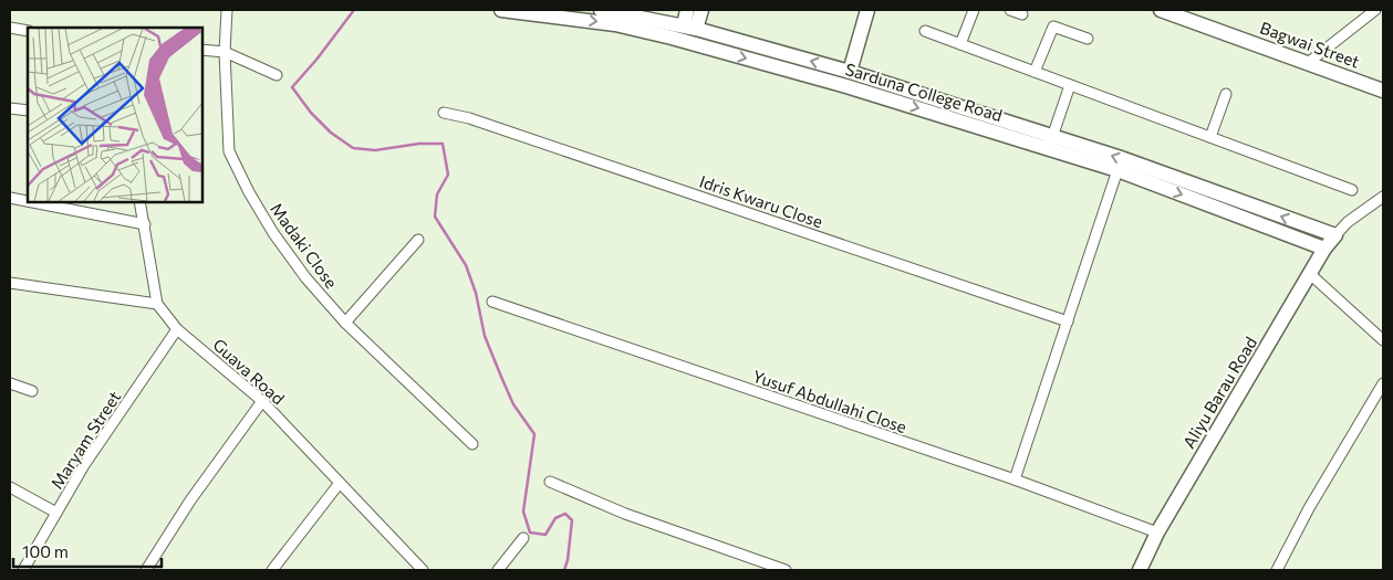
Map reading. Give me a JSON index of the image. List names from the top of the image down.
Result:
{
  "streets": {
    "street": [
      "Bagwai Street",
      "Sarduna College Road",
      "Idris Kwaru Close",
      "Madaki Close",
      "Guava Road",
      "Aliyu Barau Road",
      "Yusuf Abdullahi Close",
      "Maryam Street"
    ]
  },
  "crossings": [
    ["Sarduna College Road", "Aliyu Barau Road"],
    ["Guava Road", "Maryam Street"],
    ["Aliyu Barau Road", "Yusuf Abdullahi Close"]
  ],
  "scale_bar": "100 m"
}
